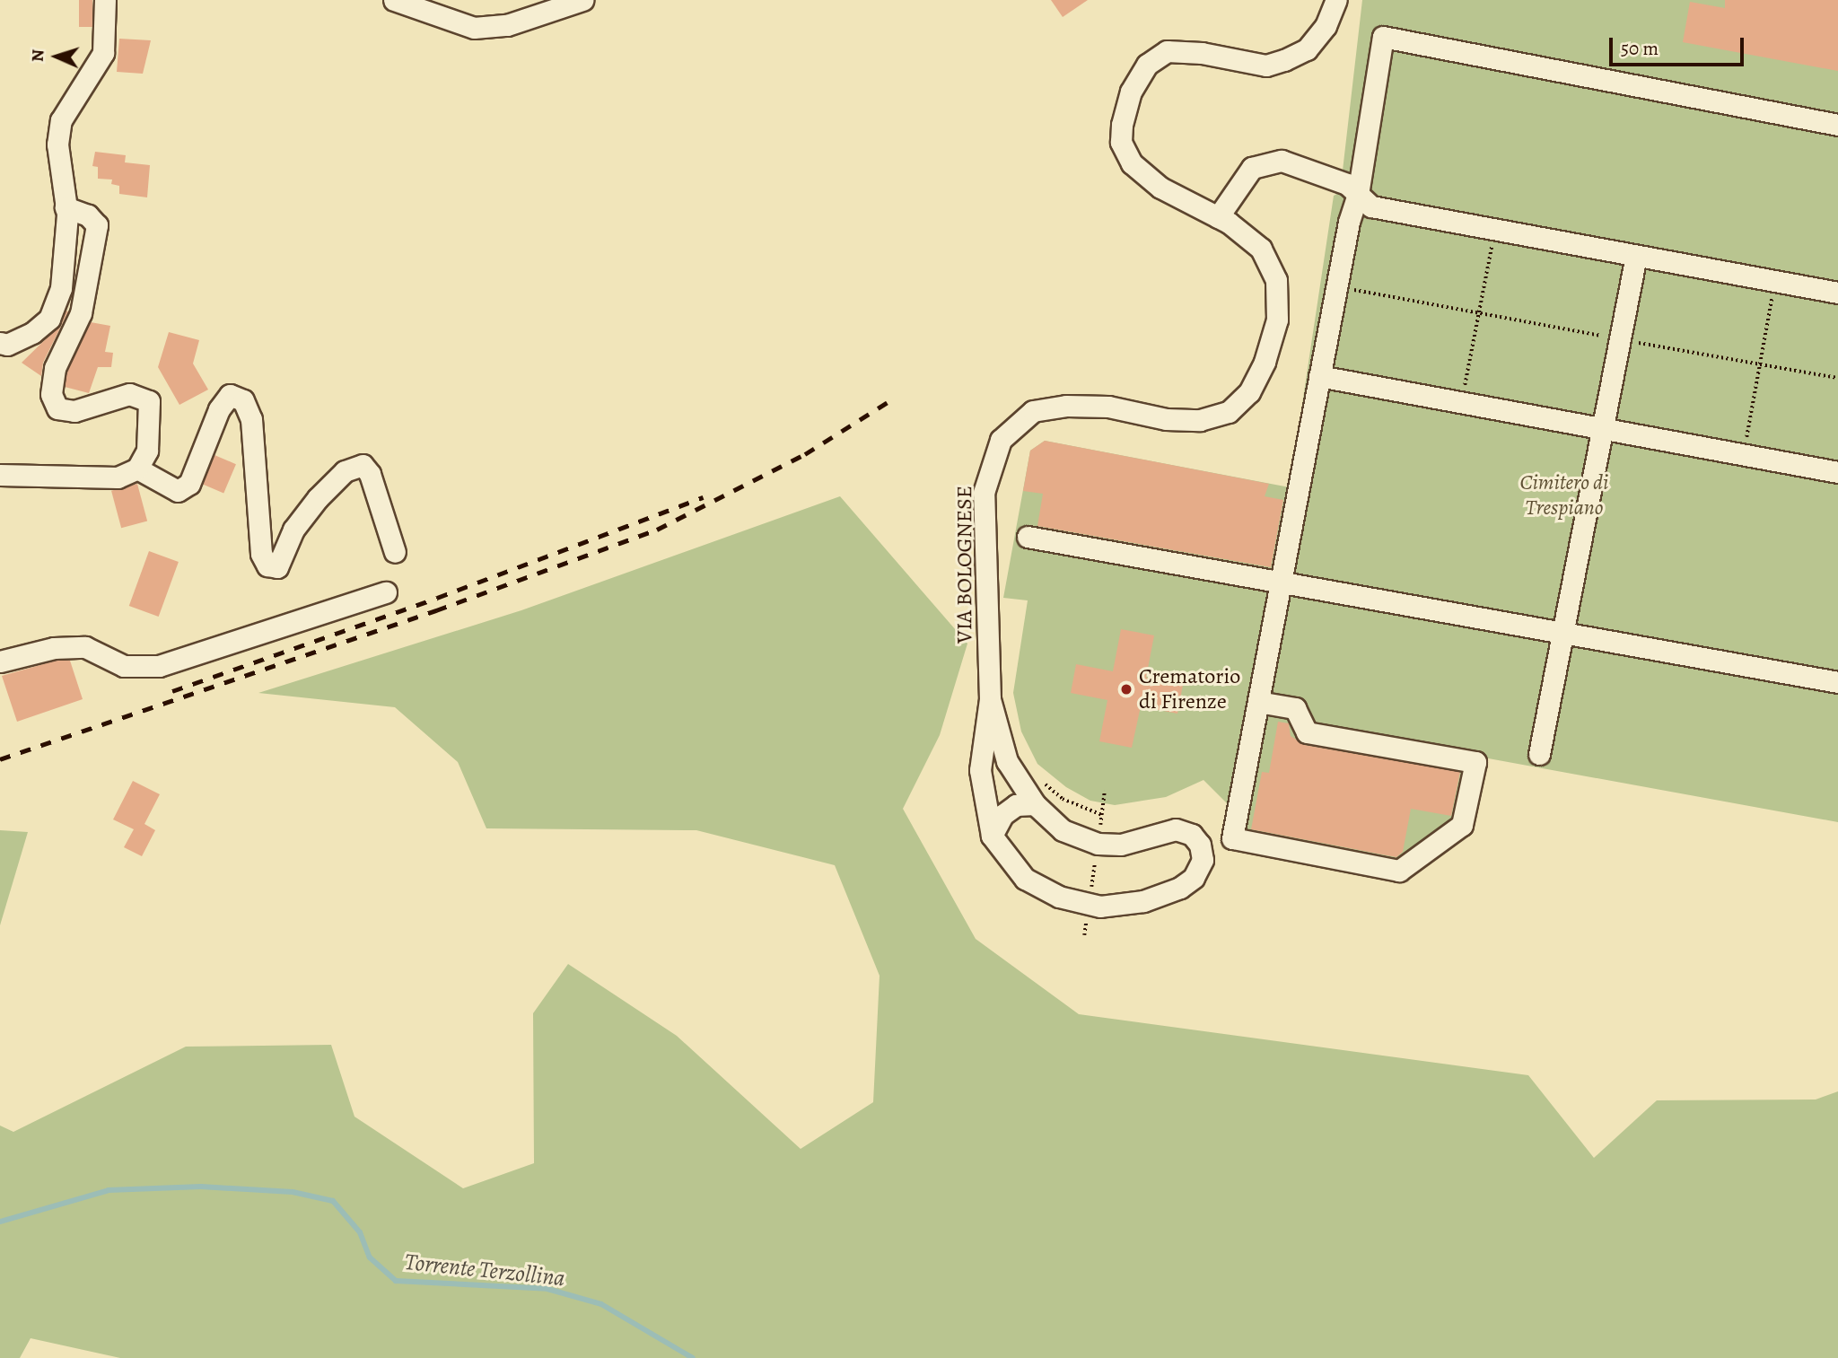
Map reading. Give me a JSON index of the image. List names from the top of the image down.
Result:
{
  "streets": {
    "street": ["VIA BOLOGNESE"]
  },
  "water": ["Torrente Terzollina"],
  "parks": ["Cimitero di Trespiano"],
  "places": ["Crematorio di Firenze"],
  "scale_bar": "50 m",
  "north": "left"
}
